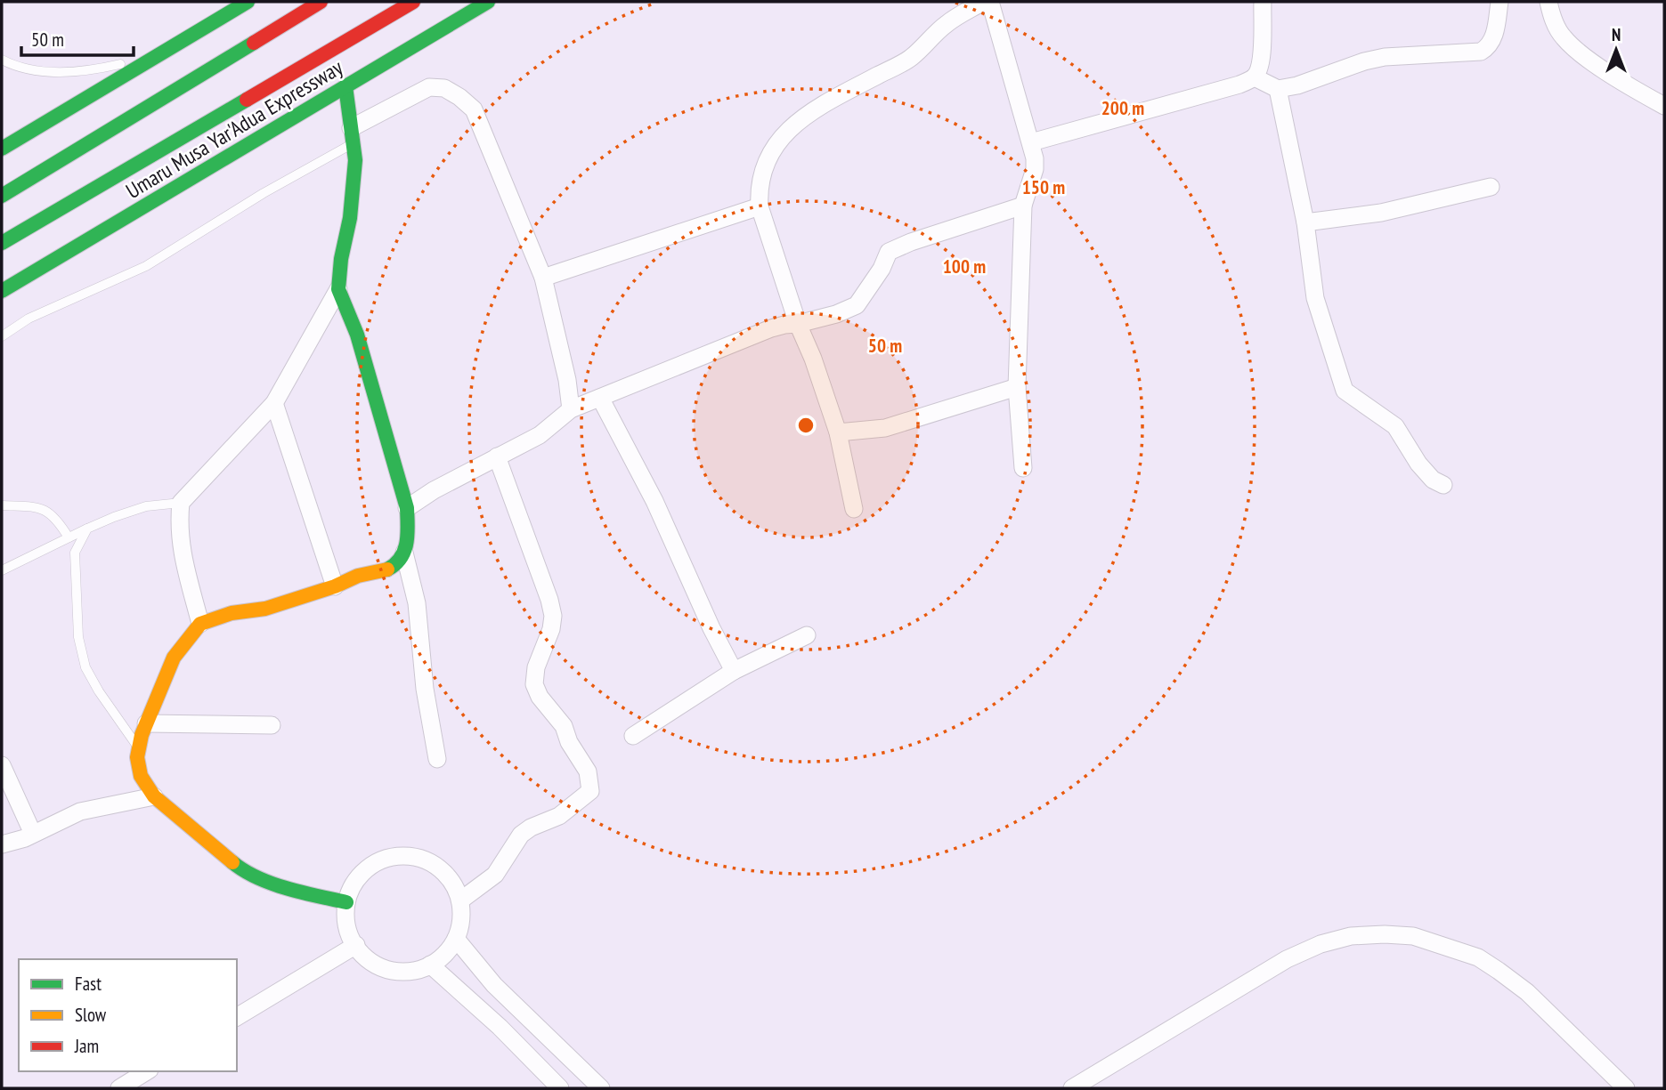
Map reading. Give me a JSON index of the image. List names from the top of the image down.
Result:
{
  "streets": {
    "main road": ["Umaru Musa Yar'Adua Expressway"]
  },
  "legend": ["Fast", "Slow", "Jam"],
  "scale_bar": "50 m",
  "north": "top",
  "rings": [
    "200 m",
    "150 m",
    "100 m",
    "50 m"
  ]
}
